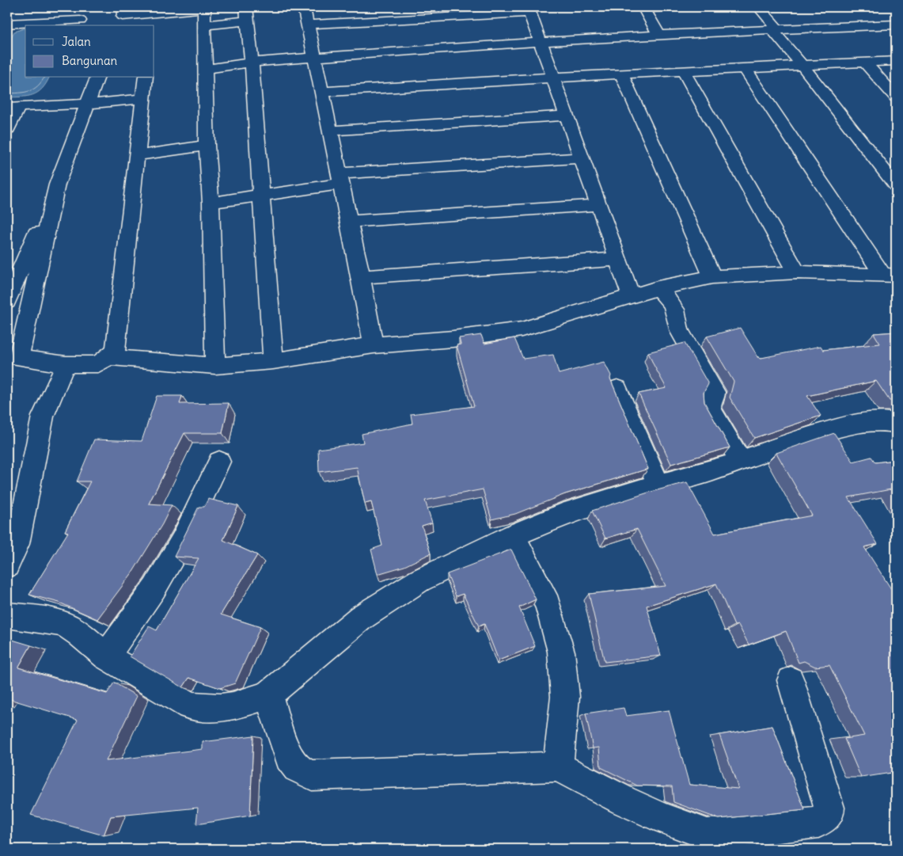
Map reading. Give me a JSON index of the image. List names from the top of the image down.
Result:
{
  "legend": ["Jalan", "Bangunan"]
}
